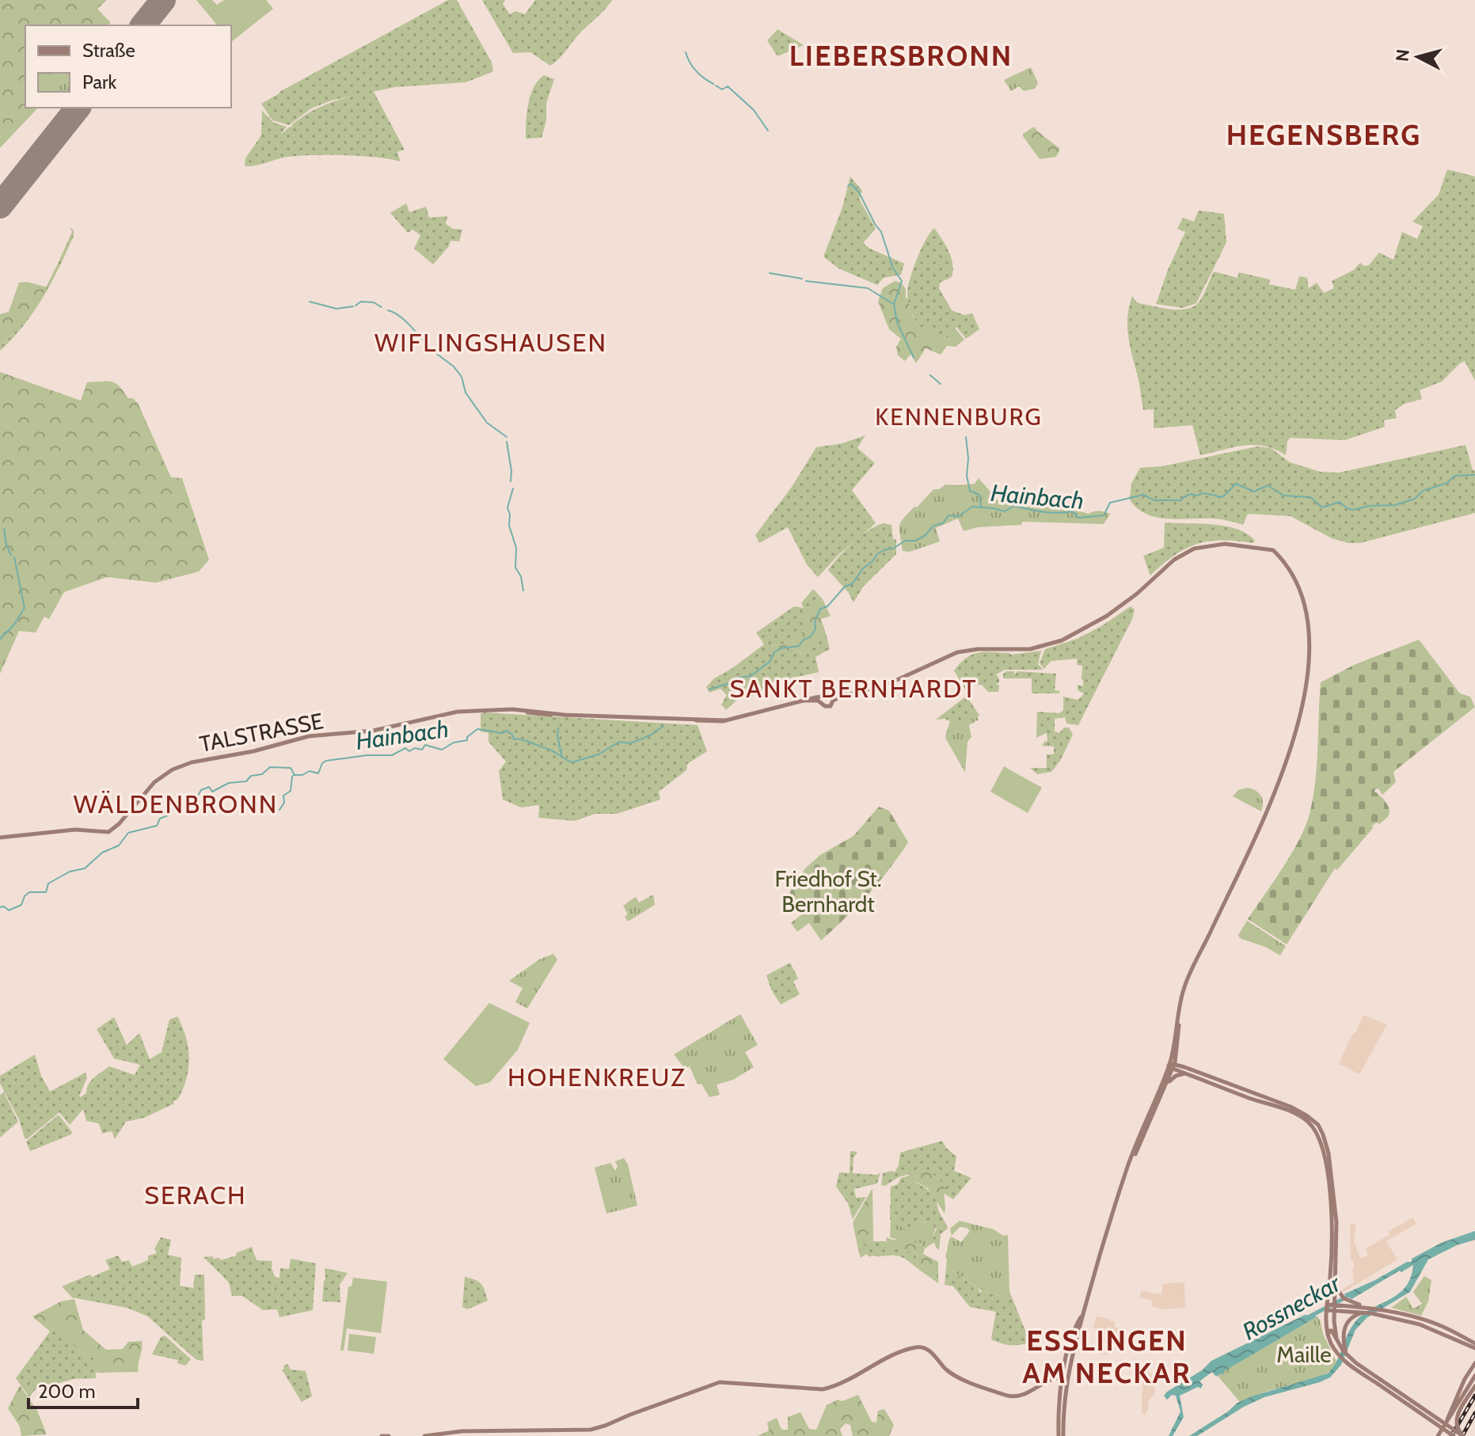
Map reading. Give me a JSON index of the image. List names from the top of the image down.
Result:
{
  "streets": {
    "main road": ["TALSTRASSE"]
  },
  "districts": [
    "LIEBERSBRONN",
    "HEGENSBERG",
    "WIFLINGSHAUSEN",
    "KENNENBURG",
    "SANKT BERNHARDT",
    "WÄLDENBRONN",
    "HOHENKREUZ",
    "SERACH",
    "ESSLINGEN AM NECKAR"
  ],
  "water": ["Hainbach", "Rossneckar"],
  "parks": ["Friedhof St. Bernhardt", "Maille"],
  "legend": ["Straße", "Park"],
  "scale_bar": "200 m",
  "north": "left"
}
